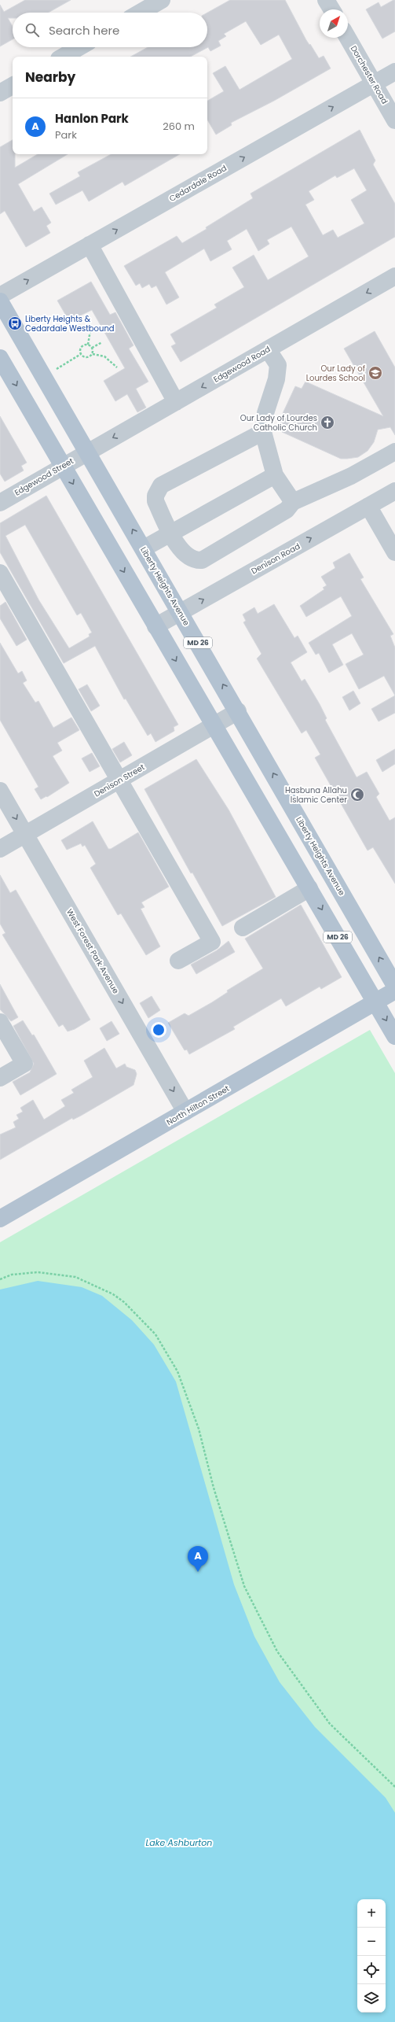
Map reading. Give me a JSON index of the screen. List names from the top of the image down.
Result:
{
  "streets": {
    "main road": ["Liberty Heights Avenue", "MD 26", "North Hilton Street"],
    "street": [
      "Dorchester Road",
      "Cedardale Road",
      "Edgewood Road",
      "Edgewood Street",
      "Denison Road",
      "Denison Street",
      "West Forest Park Avenue"
    ]
  },
  "crossings": [
    ["Dorchester Road", "Cedardale Road"],
    ["Edgewood Road", "Edgewood Street"],
    ["Edgewood Road", "Liberty Heights Avenue"],
    ["Edgewood Street", "Liberty Heights Avenue"],
    ["Edgewood Street", "MD 26"],
    ["Denison Road", "Liberty Heights Avenue"],
    ["Denison Road", "MD 26"],
    ["Liberty Heights Avenue", "Denison Street"],
    ["MD 26", "Denison Street"],
    ["MD 26", "North Hilton Street"],
    ["Denison Street", "West Forest Park Avenue"],
    ["West Forest Park Avenue", "North Hilton Street"]
  ],
  "one_way": ["Cedardale Road", "West Forest Park Avenue"],
  "water": ["Lake Ashburton"],
  "places": {
    "bus stop": ["Liberty Heights & Cedardale Westbound"],
    "school or university": ["Our Lady of Lourdes School"],
    "church": ["Our Lady of Lourdes Catholic Church"],
    "mosque": ["Hasbuna Allahu Islamic Center"]
  },
  "north": "top right",
  "page": {
    "search": "Search here",
    "heading": "Nearby",
    "list": [
      {
        "mark": "A",
        "name": "Hanlon Park",
        "note": "Park",
        "value": "260 m"
      }
    ],
    "pins": "A",
    "map_buttons": ["+", "−"]
  }
}
